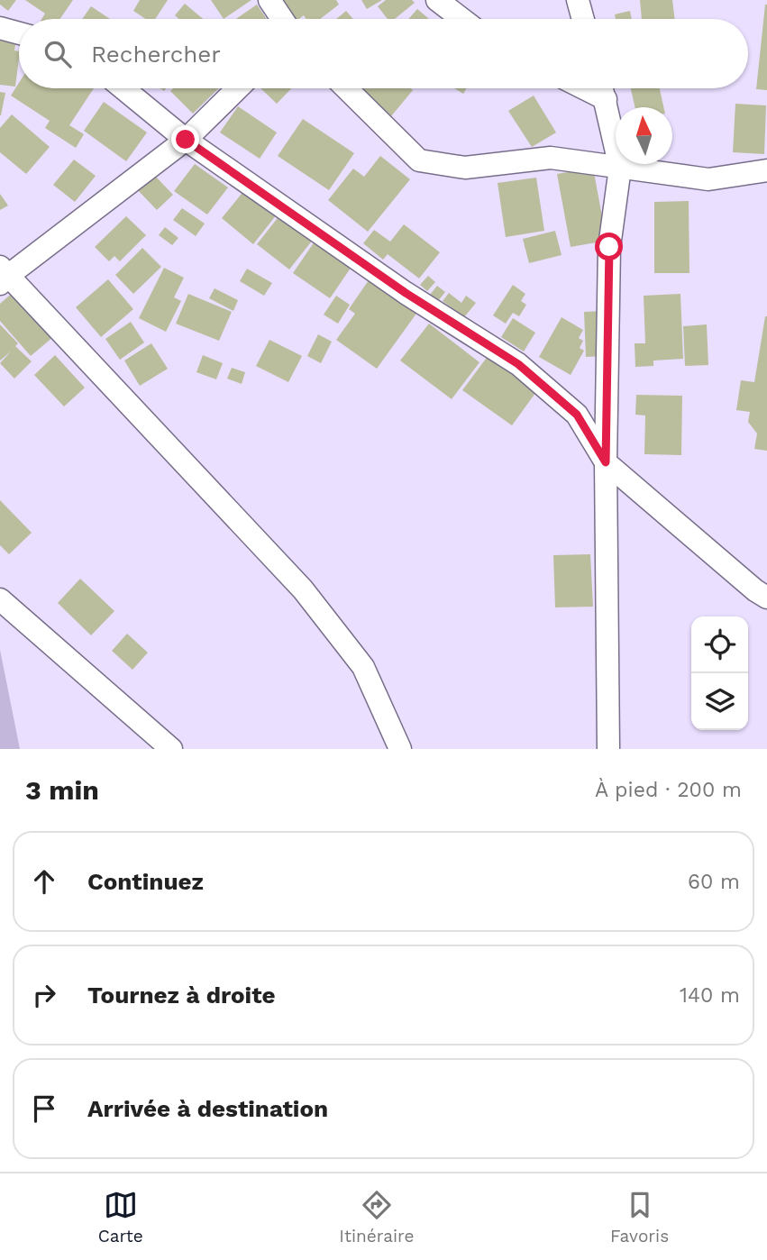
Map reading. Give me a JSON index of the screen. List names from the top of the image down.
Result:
{
  "north": "top",
  "page": {
    "search": "Rechercher",
    "heading": ["3 min", "À pied · 200 m"],
    "list": [
      ["Continuez", "60 m"],
      ["Tournez à droite", "140 m"],
      "Arrivée à destination"
    ],
    "nav": ["Carte", "Itinéraire", "Favoris"]
  }
}
